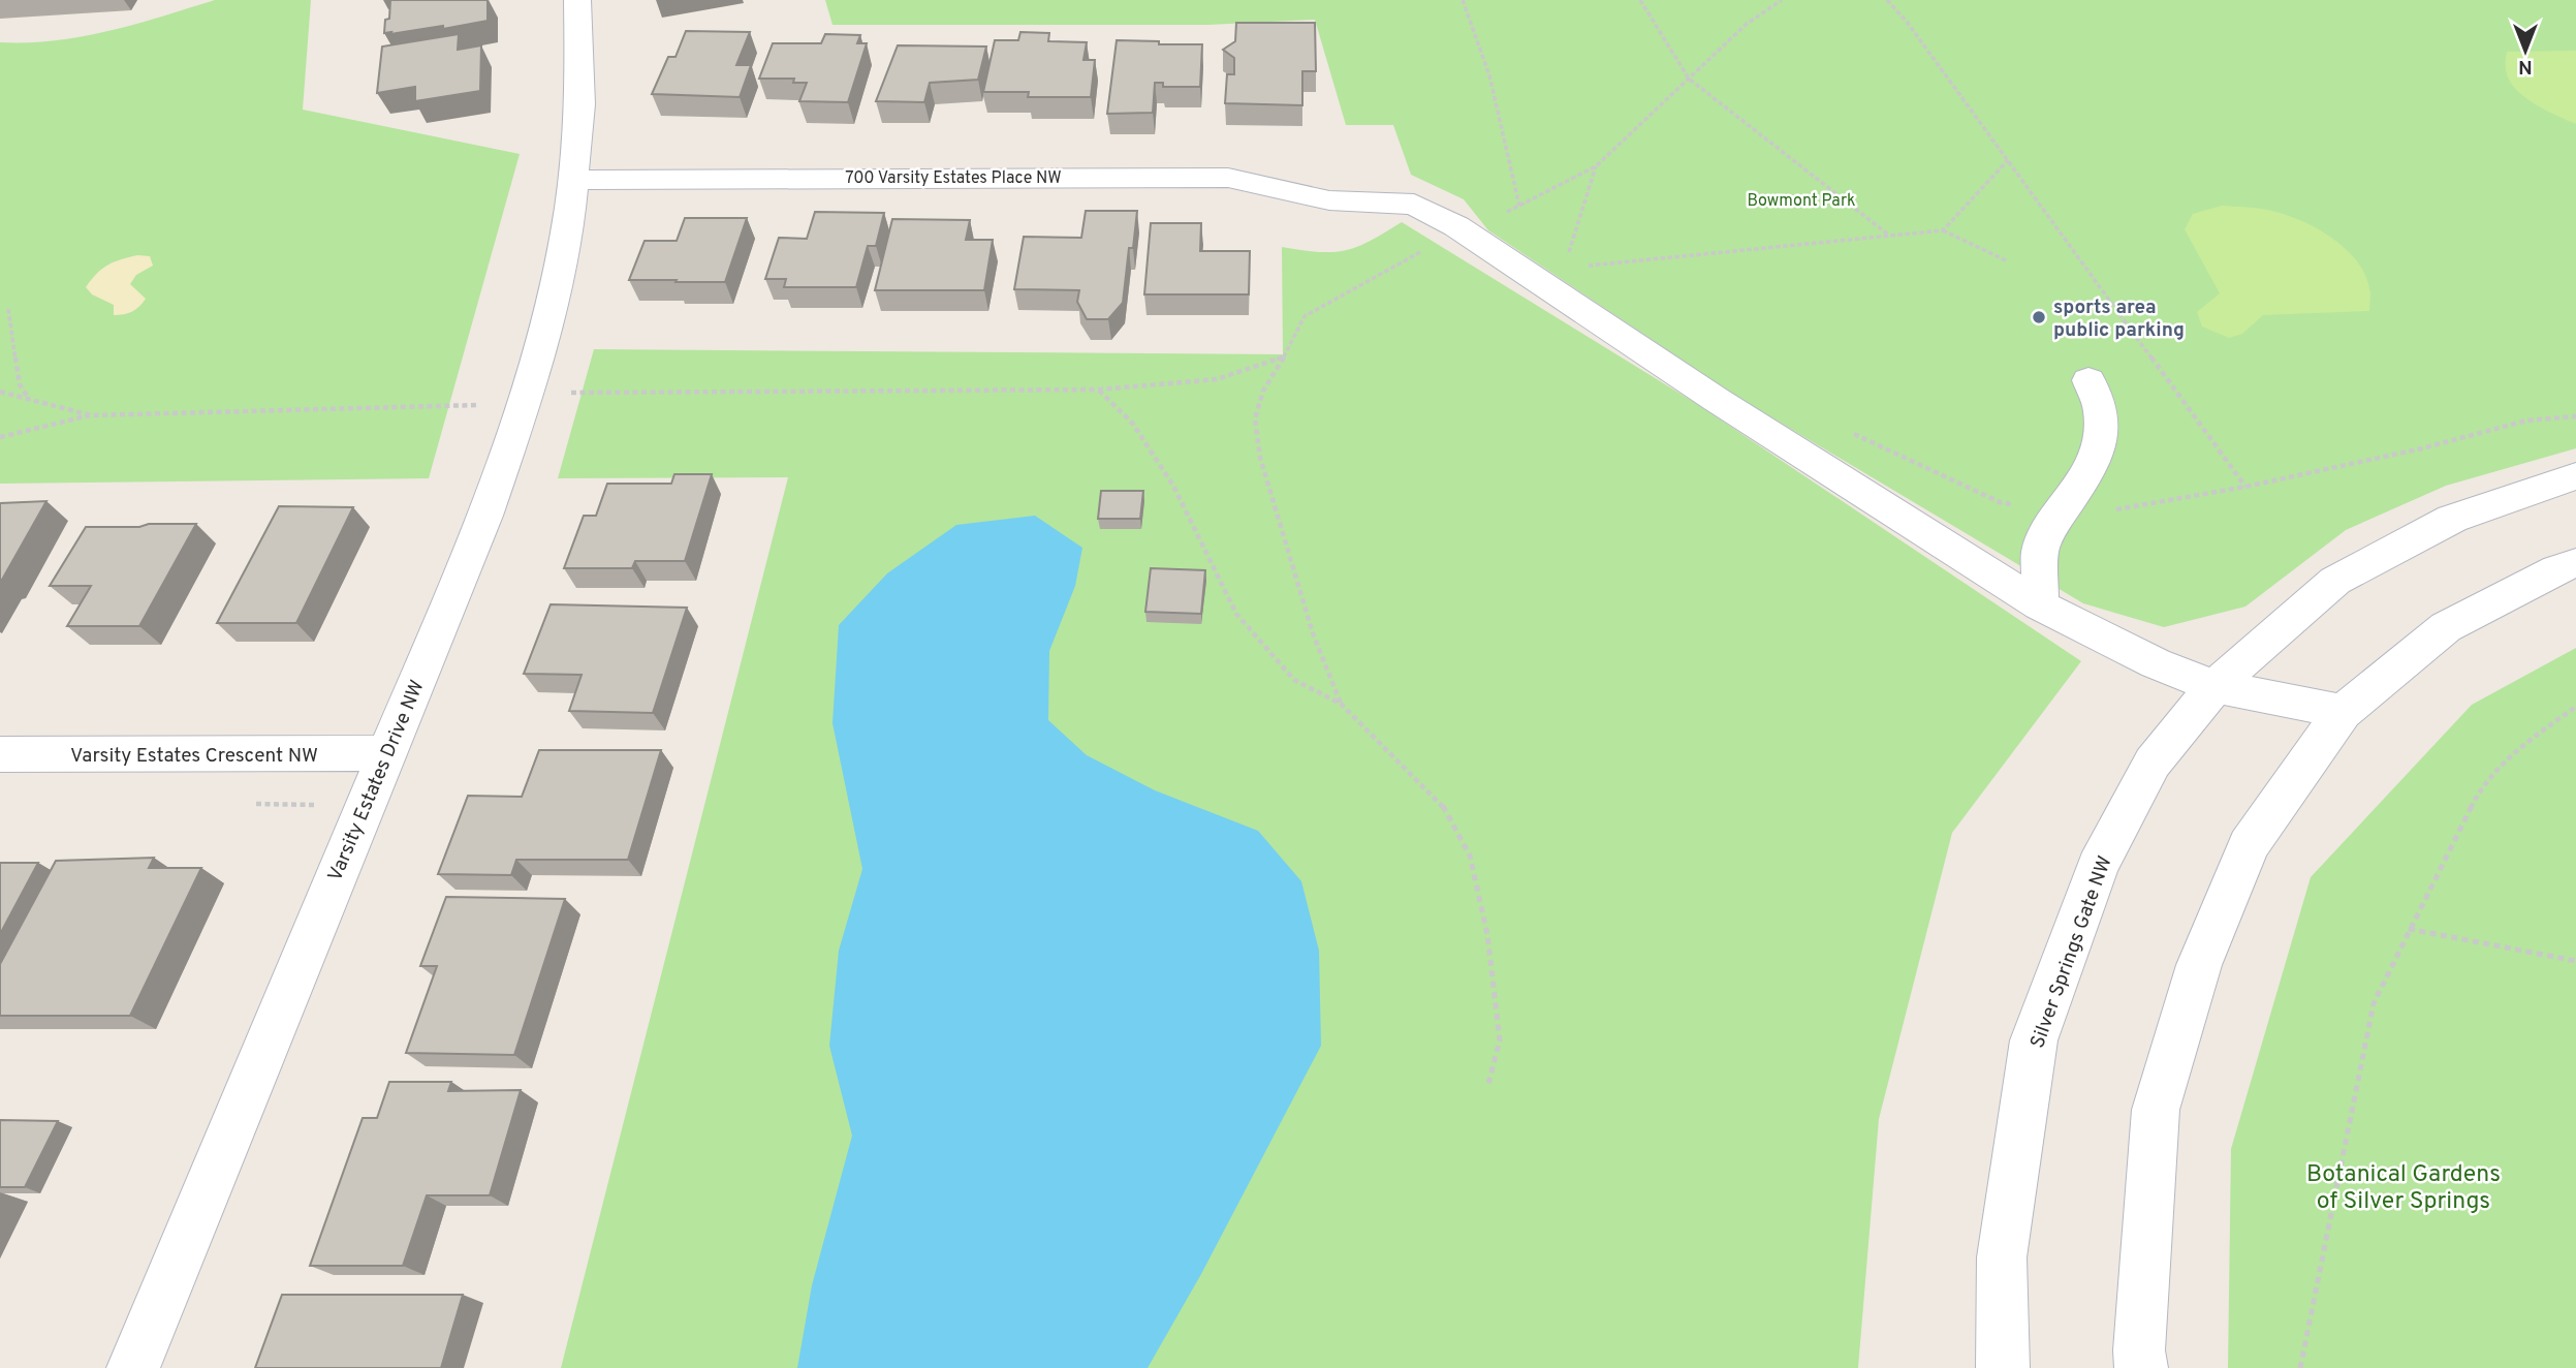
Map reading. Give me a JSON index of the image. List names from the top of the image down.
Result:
{
  "streets": {
    "street": [
      "700 Varsity Estates Place NW",
      "Varsity Estates Crescent NW",
      "Varsity Estates Drive NW",
      "Silver Springs Gate NW"
    ]
  },
  "crossings": [
    ["700 Varsity Estates Place NW", "Varsity Estates Drive NW"],
    ["700 Varsity Estates Place NW", "Silver Springs Gate NW"],
    ["Varsity Estates Crescent NW", "Varsity Estates Drive NW"]
  ],
  "parks": ["Bowmont Park", "Botanical Gardens of Silver Springs"],
  "places": ["sports area public parking"],
  "north": "bottom"
}
